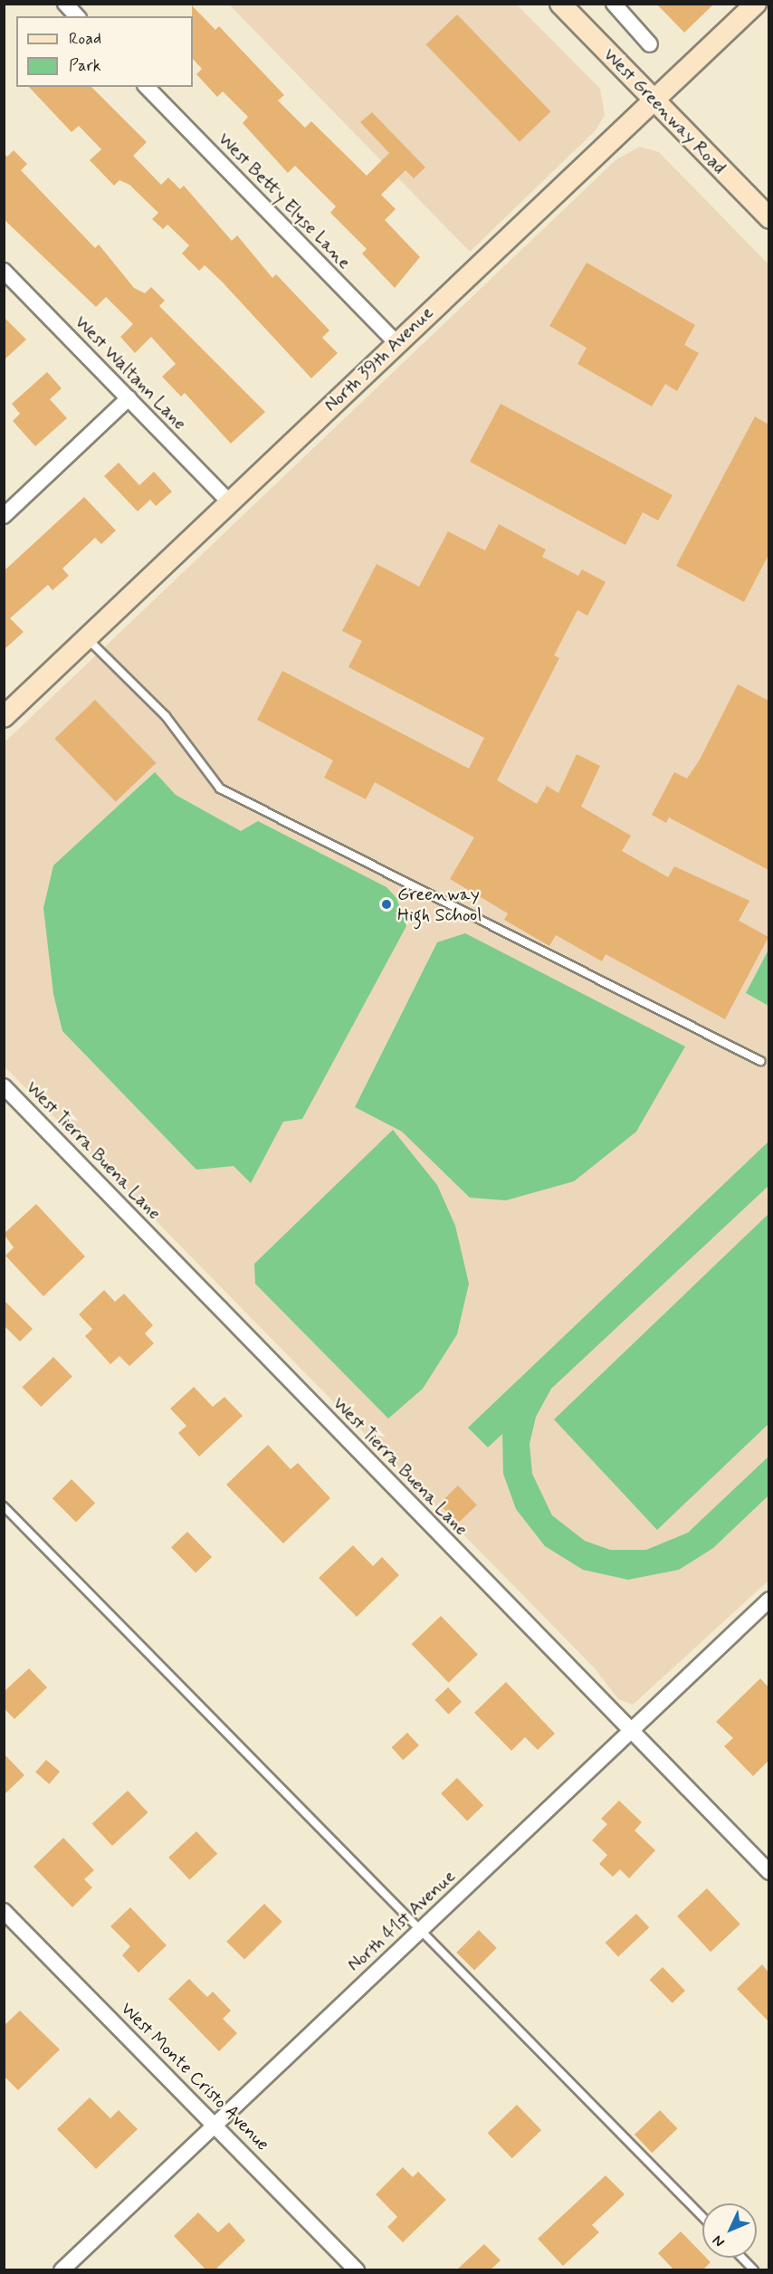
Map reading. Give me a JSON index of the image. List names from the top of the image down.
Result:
{
  "streets": {
    "street": [
      "West Greenway Road",
      "West Betty Elyse Lane",
      "North 39th Avenue",
      "West Waltann Lane",
      "West Tierra Buena Lane",
      "North 41st Avenue",
      "West Monte Cristo Avenue"
    ]
  },
  "crossings": [
    ["West Greenway Road", "North 39th Avenue"],
    ["West Betty Elyse Lane", "North 39th Avenue"],
    ["North 39th Avenue", "West Waltann Lane"],
    ["West Tierra Buena Lane", "North 41st Avenue"],
    ["North 41st Avenue", "West Monte Cristo Avenue"]
  ],
  "places": ["Greenway High School"],
  "legend": ["Road", "Park"],
  "north": "bottom left"
}
